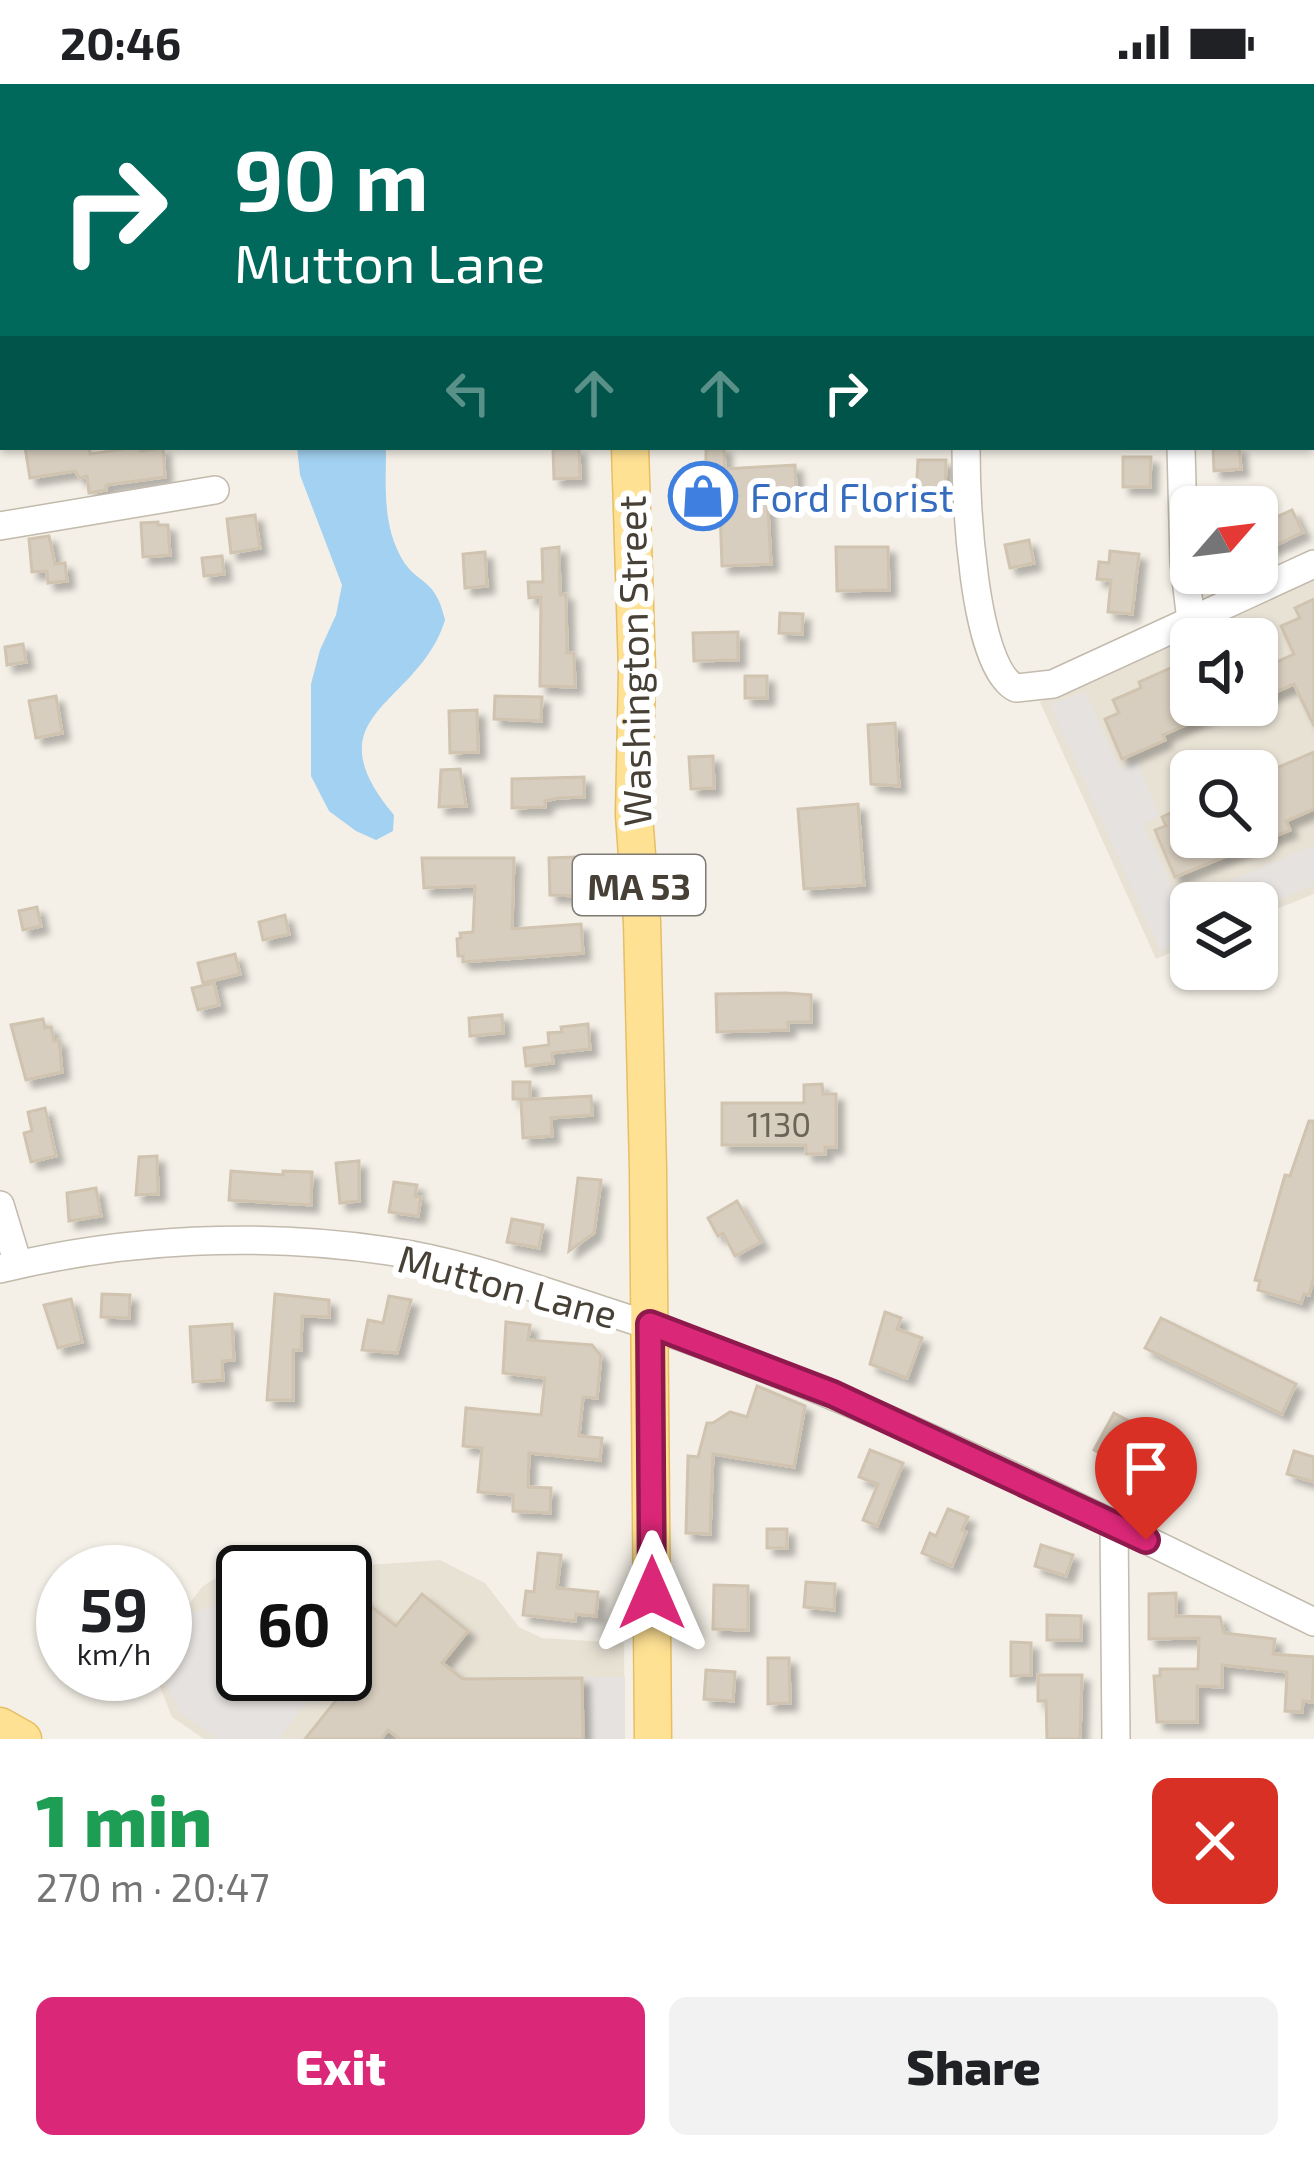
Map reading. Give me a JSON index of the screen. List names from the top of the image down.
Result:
{
  "streets": {
    "main road": ["Washington Street", "MA 53"],
    "street": ["Mutton Lane"]
  },
  "crossings": [
    ["Washington Street", "Mutton Lane"]
  ],
  "places": {
    "shop": ["Ford Florist"]
  },
  "house_numbers": ["1130"],
  "north": "top right",
  "page": {
    "status": "20:46",
    "turn": ["90 m", "Mutton Lane"],
    "speed": "59 km/h",
    "limit": "60",
    "heading": ["1 min", "270 m · 20:47"],
    "buttons": ["Exit", "Share"]
  }
}
